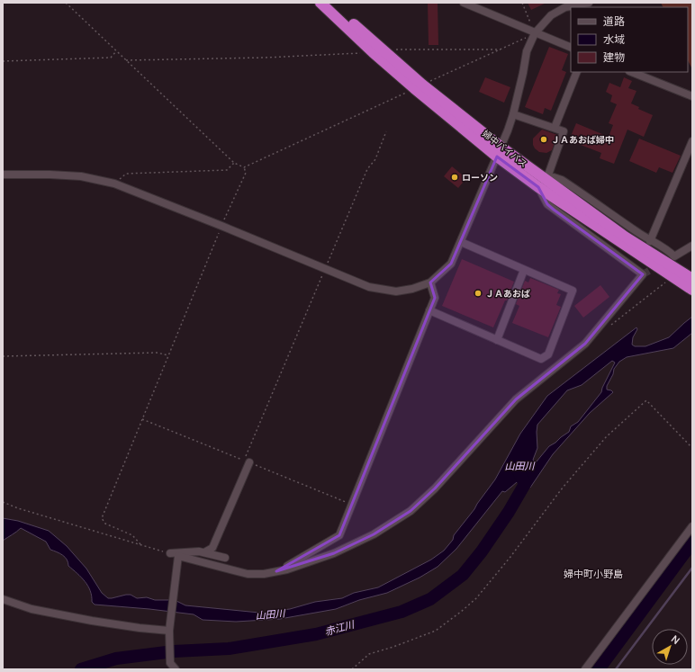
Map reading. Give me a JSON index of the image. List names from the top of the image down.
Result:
{
  "streets": {
    "highway": ["婦中バイパス"]
  },
  "districts": ["婦中町小野島"],
  "water": ["山田川", "赤江川"],
  "places": ["ＪＡあおば婦中", "ローソン", "ＪＡあおば"],
  "legend": ["道路", "水域", "建物"],
  "north": "top right"
}
